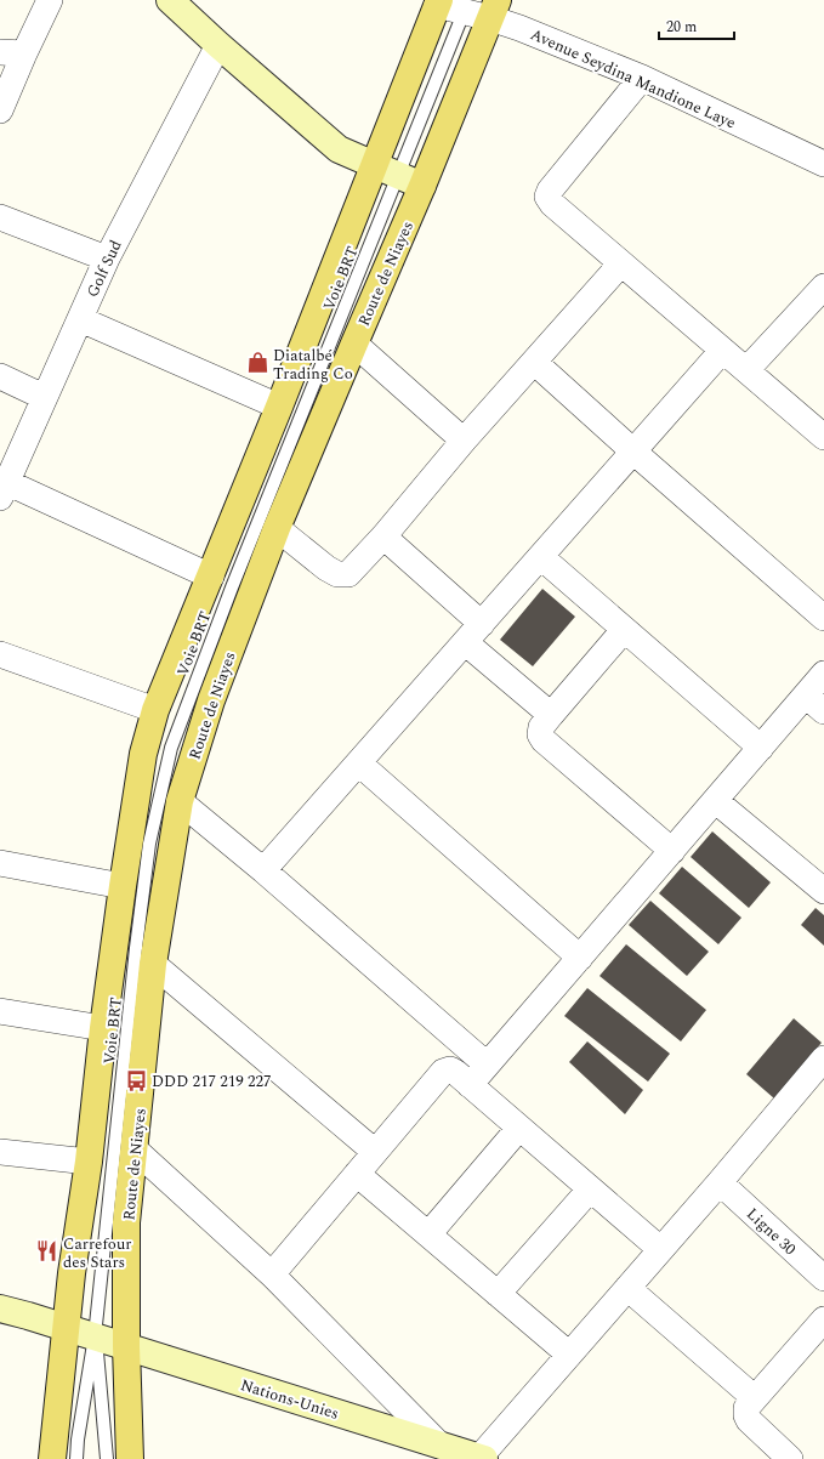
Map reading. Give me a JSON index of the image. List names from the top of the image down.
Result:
{
  "streets": {
    "main road": ["Route de Niayes"],
    "street": [
      "Avenue Seydina Mandione Laye",
      "Golf Sud",
      "Ligne 30",
      "Nations-Unies"
    ],
    "lane": ["Voie BRT"]
  },
  "crossings": [
    ["Avenue Seydina Mandione Laye", "Route de Niayes"],
    ["Avenue Seydina Mandione Laye", "Voie BRT"],
    ["Route de Niayes", "Nations-Unies"],
    ["Voie BRT", "Nations-Unies"]
  ],
  "places": {
    "shop": ["Diatalbé Trading Co"],
    "bus stop": ["DDD 217 219 227"],
    "restaurant": ["Carrefour des Stars"]
  },
  "scale_bar": "20 m"
}
